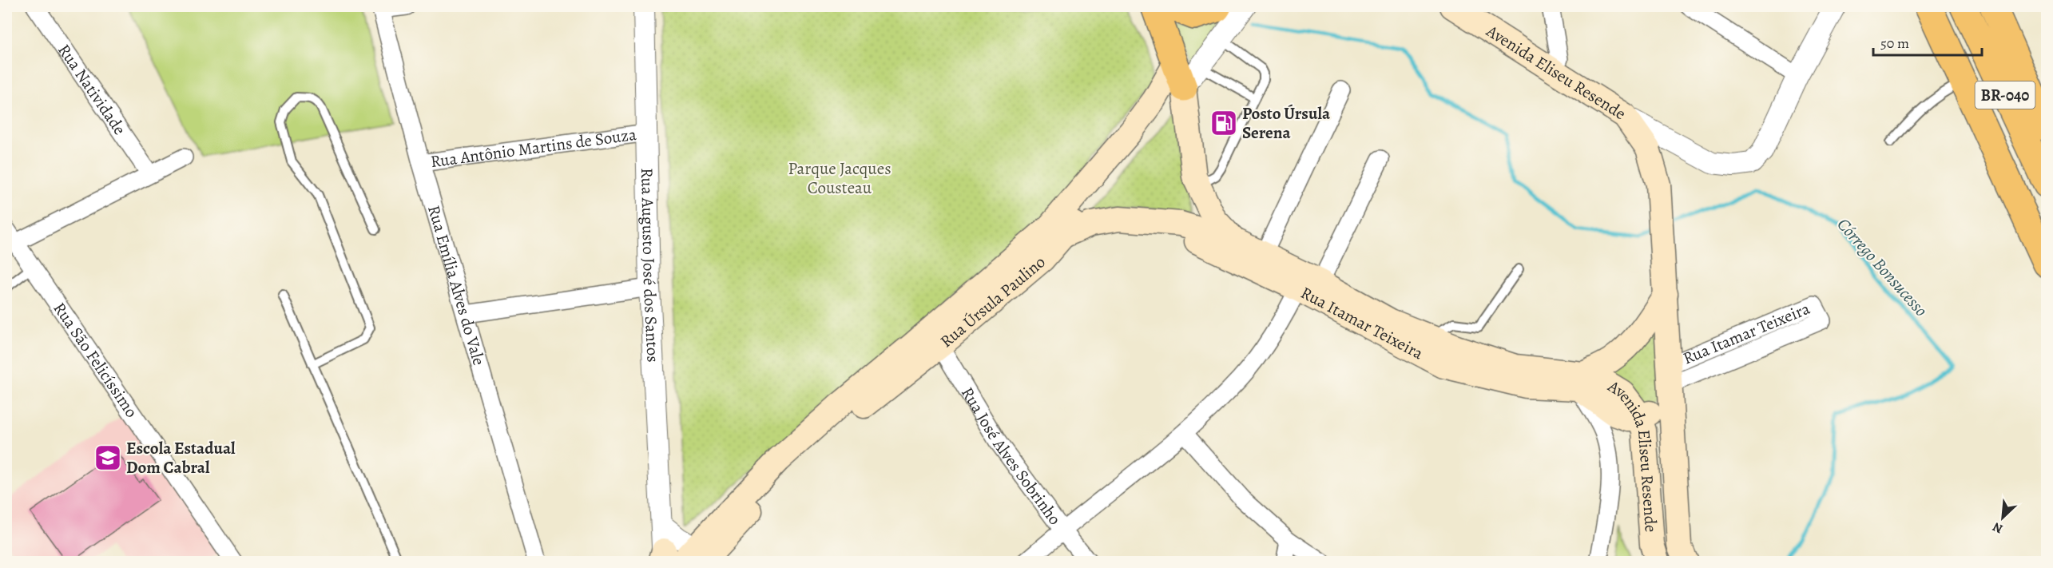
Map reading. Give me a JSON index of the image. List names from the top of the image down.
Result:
{
  "streets": {
    "main road": [
      "Avenida Eliseu Resende",
      "BR-040",
      "Rua Úrsula Paulino",
      "Rua Itamar Teixeira"
    ],
    "street": [
      "Rua Natividade",
      "Rua Antônio Martins de Souza",
      "Rua Augusto José dos Santos",
      "Rua Emília Alves do Vale",
      "Rua São Felicíssimo",
      "Rua José Alves Sobrinho"
    ]
  },
  "crossings": [
    ["Avenida Eliseu Resende", "Rua Itamar Teixeira"],
    ["Rua Antônio Martins de Souza", "Rua Augusto José dos Santos"],
    ["Rua Antônio Martins de Souza", "Rua Emília Alves do Vale"],
    ["Rua Augusto José dos Santos", "Rua Úrsula Paulino"],
    ["Rua Úrsula Paulino", "Rua Itamar Teixeira"],
    ["Rua Úrsula Paulino", "Rua José Alves Sobrinho"]
  ],
  "water": ["Córrego Bonsucesso"],
  "parks": ["Parque Jacques Cousteau"],
  "places": {
    "fuel station": ["Posto Úrsula Serena"],
    "school or university": ["Escola Estadual Dom Cabral"]
  },
  "scale_bar": "50 m",
  "north": "bottom left"
}
